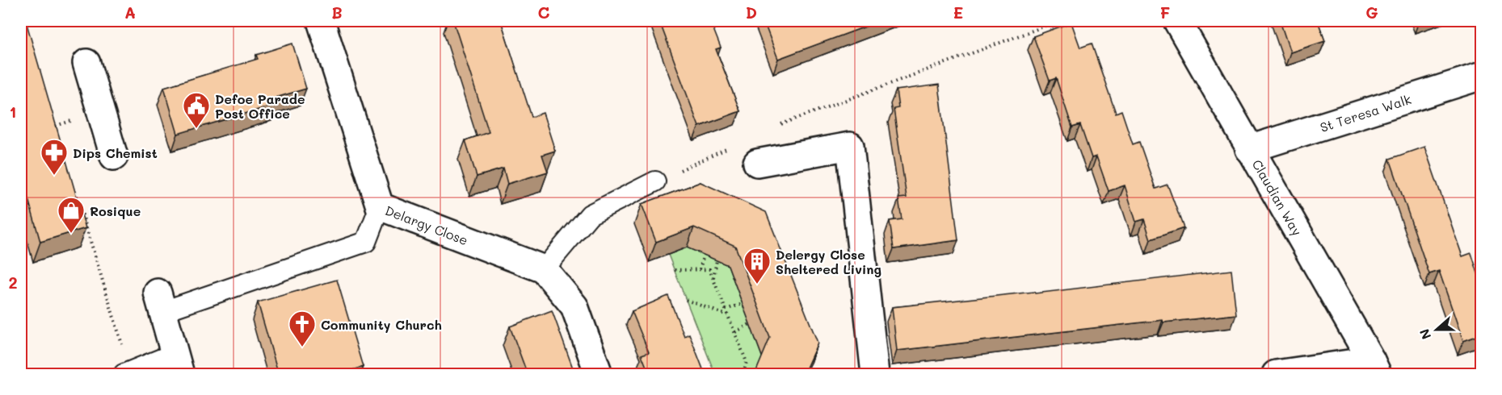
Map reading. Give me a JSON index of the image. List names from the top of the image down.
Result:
{
  "streets": {
    "street": ["St Teresa Walk", "Claudian Way", "Delargy Close"]
  },
  "crossings": [
    ["St Teresa Walk", "Claudian Way"]
  ],
  "places": {
    "public building": ["Defoe Parade Post Office"],
    "pharmacy": ["Dips Chemist"],
    "shop": ["Rosique"],
    "building": ["Delergy Close Sheltered Living"],
    "church": ["Community Church"]
  },
  "north": "left",
  "grid": {
    "columns": [
      "A",
      "B",
      "C",
      "D",
      "E",
      "F",
      "G"
    ],
    "rows": ["1", "2"]
  }
}
